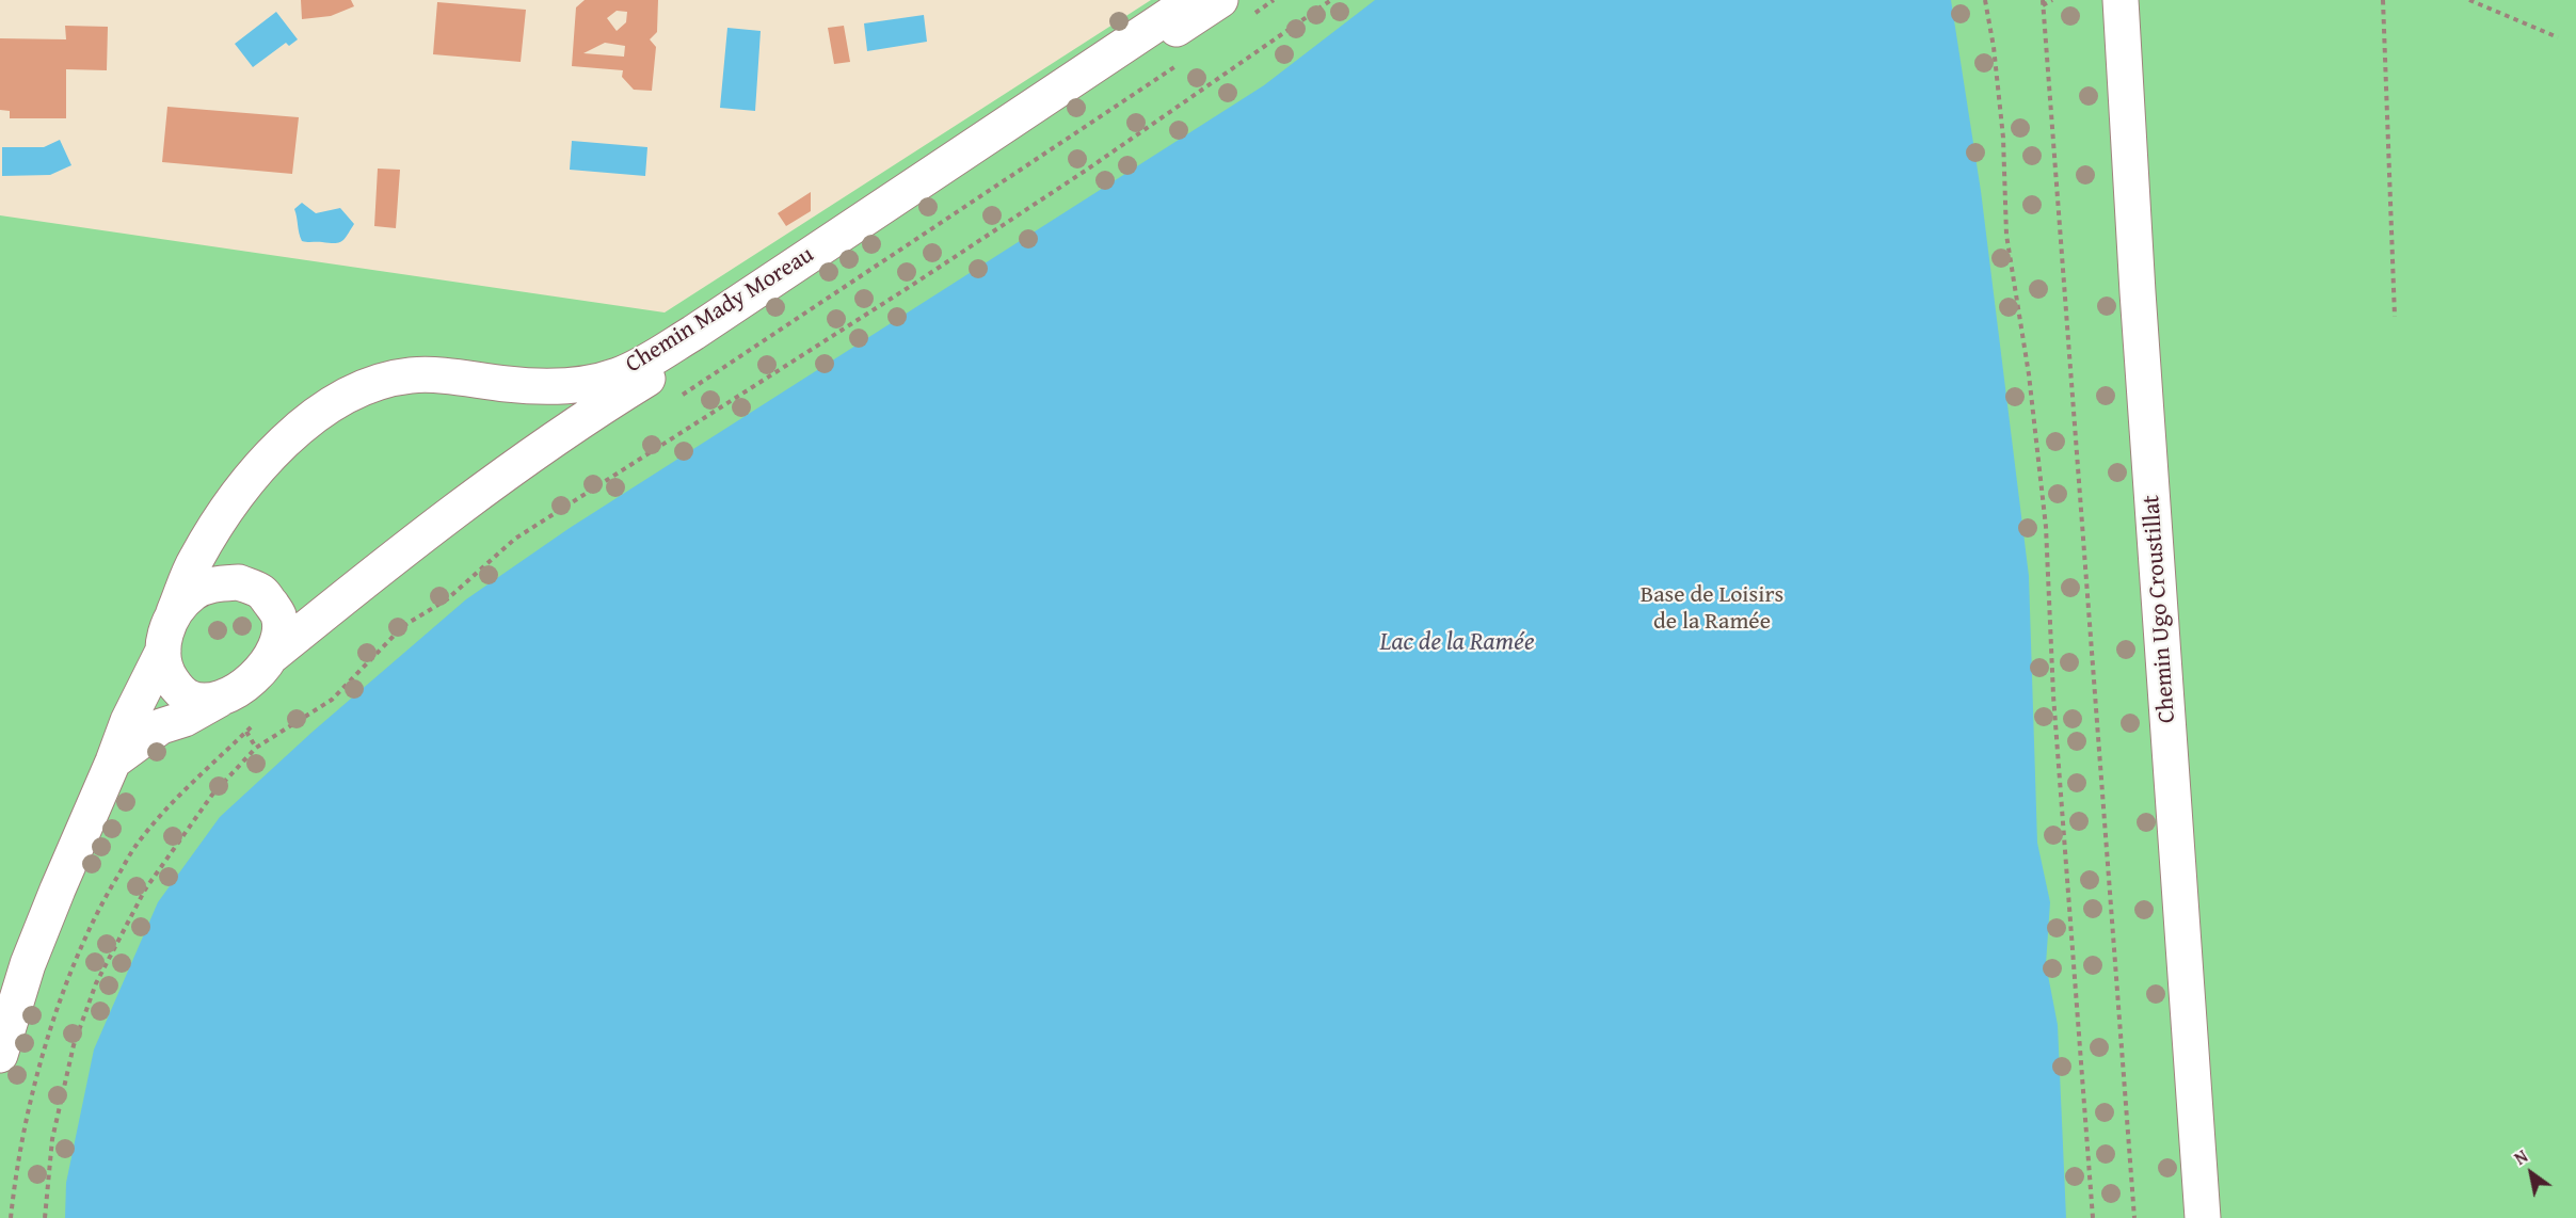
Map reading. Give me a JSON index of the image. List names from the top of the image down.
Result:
{
  "streets": {
    "street": ["Chemin Mady Moreau", "Chemin Ugo Croustillat"]
  },
  "water": ["Lac de la Ramée"],
  "parks": ["Base de Loisirs de la Ramée"],
  "north": "top left"
}
